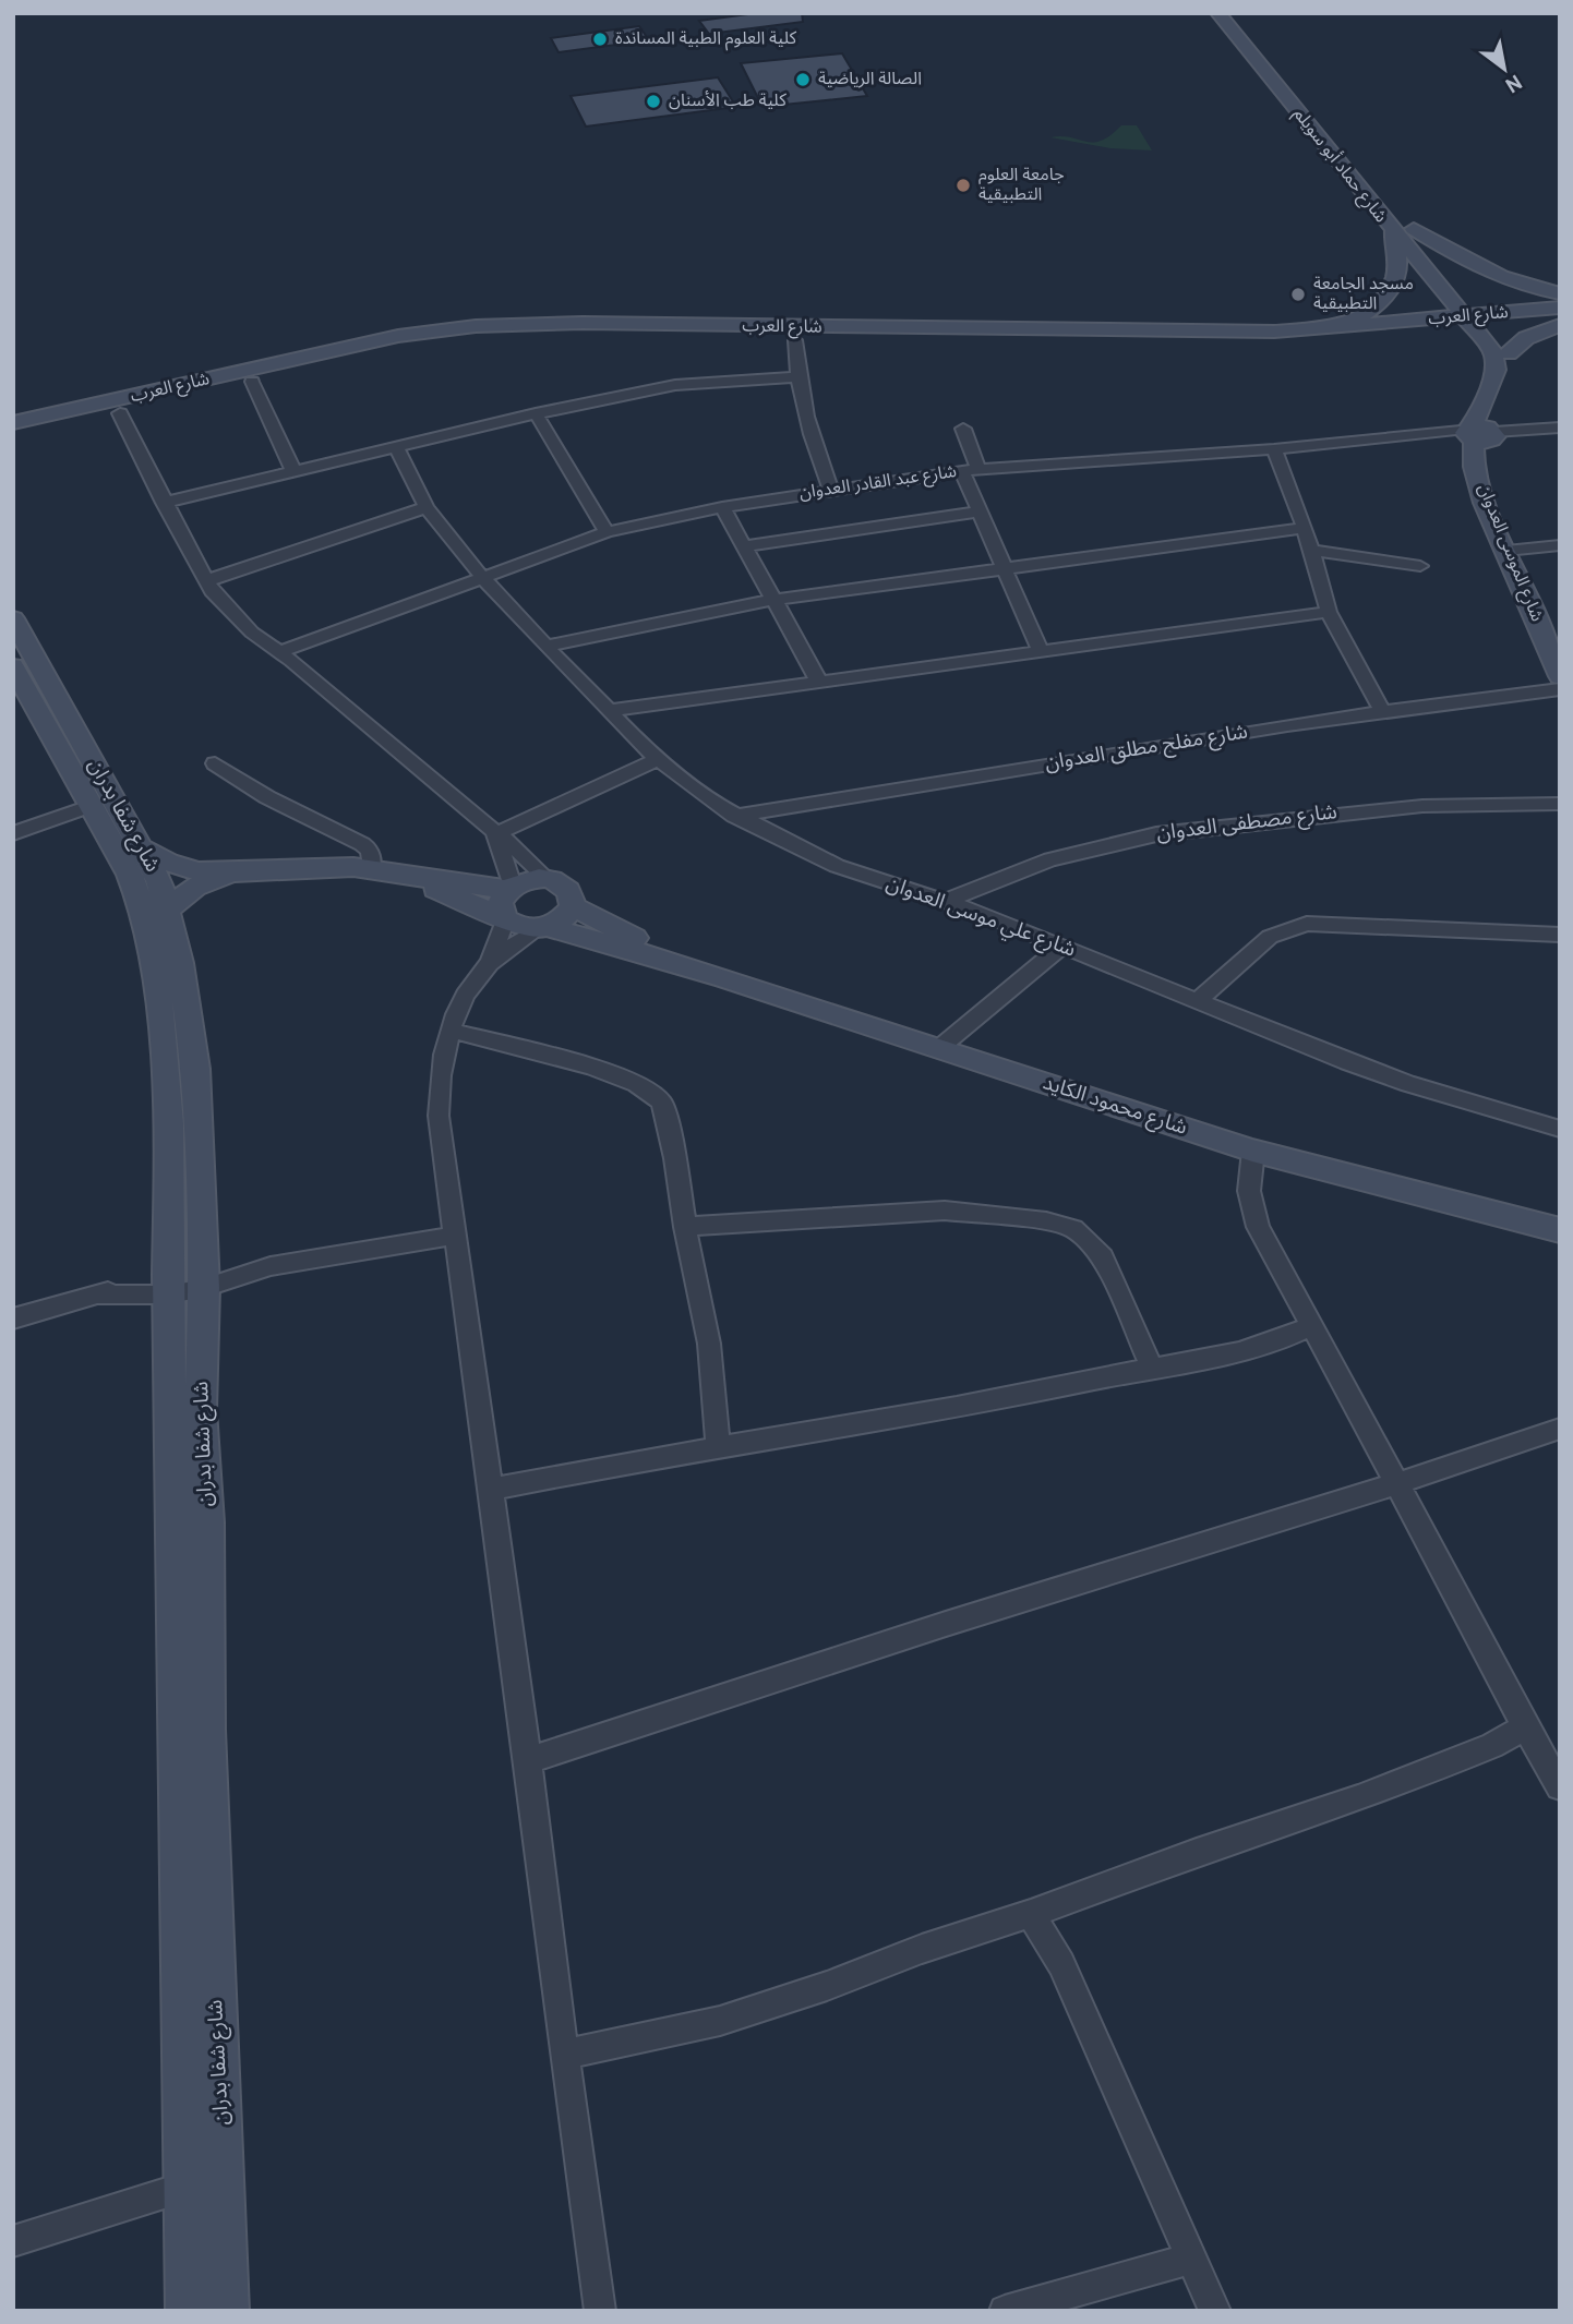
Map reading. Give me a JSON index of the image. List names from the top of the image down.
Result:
{
  "streets": {
    "main road": [
      "شارع حماد أبو سويلم",
      "شارع العرب",
      "شارع الموسى العدوان",
      "شارع شفا بدران",
      "شارع محمود الكايد"
    ],
    "street": [
      "شارع عبد القادر العدوان",
      "شارع مفلح مطلق العدوان",
      "شارع مصطفى العدوان",
      "شارع علي موسى العدوان"
    ]
  },
  "crossings": [
    ["شارع حماد أبو سويلم", "شارع العرب"],
    ["شارع عبد القادر العدوان", "شارع الموسى العدوان"],
    ["شارع عبد القادر العدوان", "شارع علي موسى العدوان"],
    ["شارع مفلح مطلق العدوان", "شارع علي موسى العدوان"],
    ["شارع مصطفى العدوان", "شارع علي موسى العدوان"]
  ],
  "places": [
    "كلية العلوم الطبية المساندة",
    "الصالة الرياضية",
    "كلية طب الأسنان",
    "جامعة العلوم التطبيقية",
    "مسجد الجامعة التطبيقية"
  ],
  "north": "bottom right"
}
